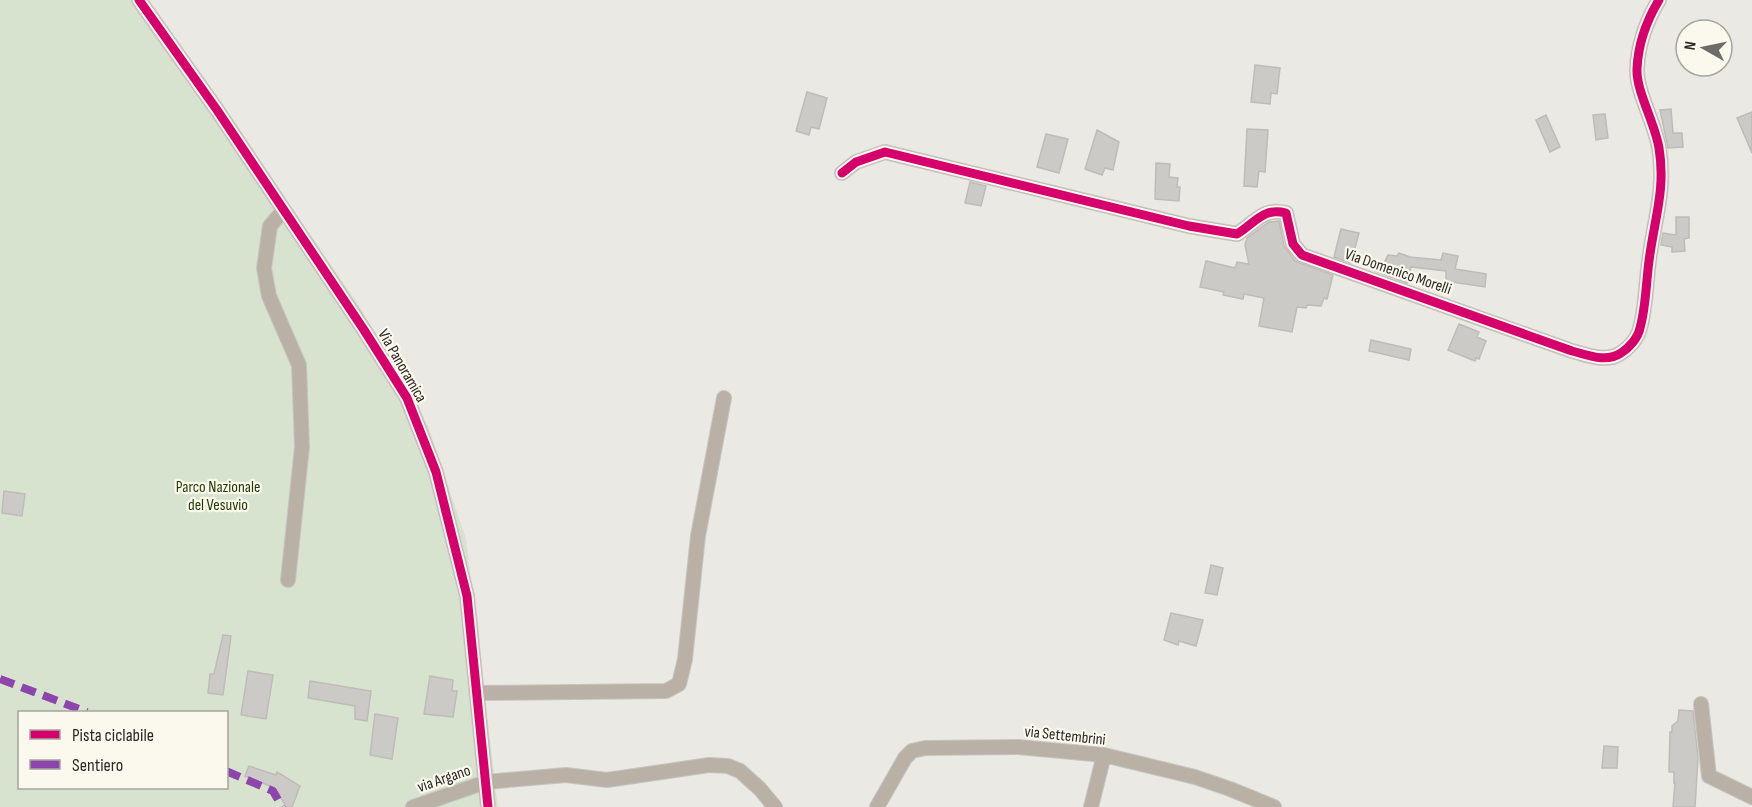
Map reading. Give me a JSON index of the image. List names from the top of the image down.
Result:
{
  "streets": {
    "street": [
      "Via Domenico Morelli",
      "Via Panoramica",
      "via Settembrini",
      "via Argano"
    ]
  },
  "crossings": [
    ["Via Panoramica", "via Argano"]
  ],
  "parks": ["Parco Nazionale del Vesuvio"],
  "legend": ["Pista ciclabile", "Sentiero"],
  "north": "left"
}
